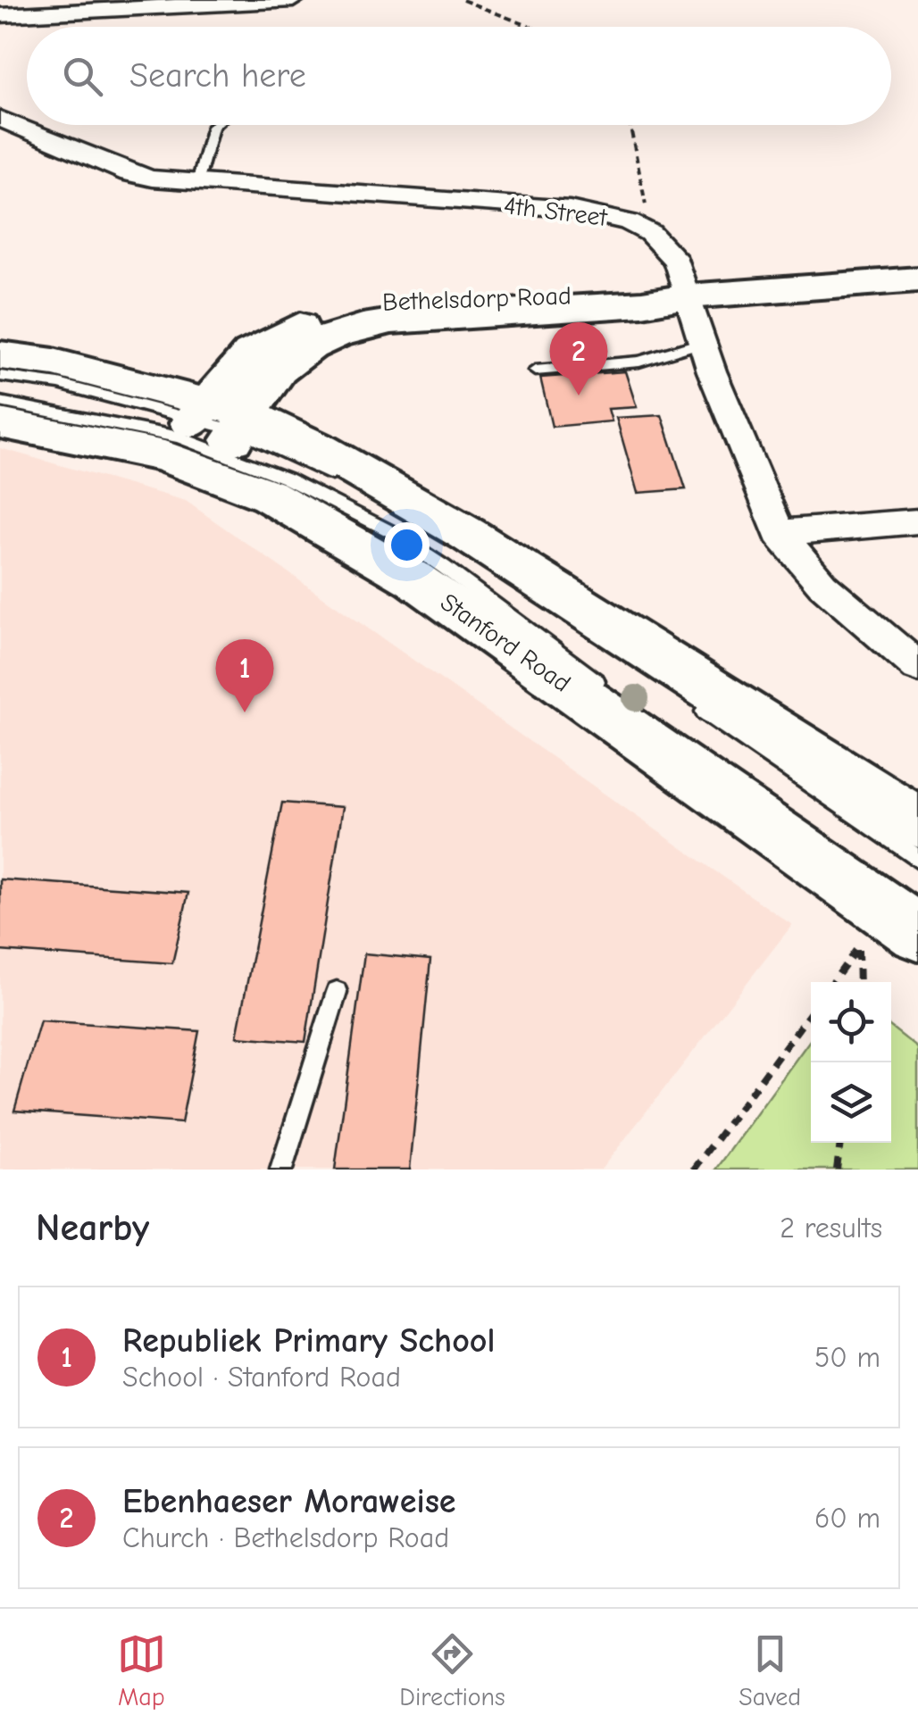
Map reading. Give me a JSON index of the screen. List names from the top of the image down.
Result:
{
  "streets": {
    "main road": ["Bethelsdorp Road", "Stanford Road"],
    "street": ["4th Street"]
  },
  "crossings": [
    ["4th Street", "Bethelsdorp Road"],
    ["Bethelsdorp Road", "Stanford Road"]
  ],
  "page": {
    "search": "Search here",
    "pins": ["2", "1"],
    "heading": ["Nearby", "2 results"],
    "list": [
      {
        "mark": "1",
        "name": "Republiek Primary School",
        "note": "School · Stanford Road",
        "value": "50 m"
      },
      {
        "mark": "2",
        "name": "Ebenhaeser Moraweise",
        "note": "Church · Bethelsdorp Road",
        "value": "60 m"
      }
    ],
    "nav": ["Map", "Directions", "Saved"]
  }
}
